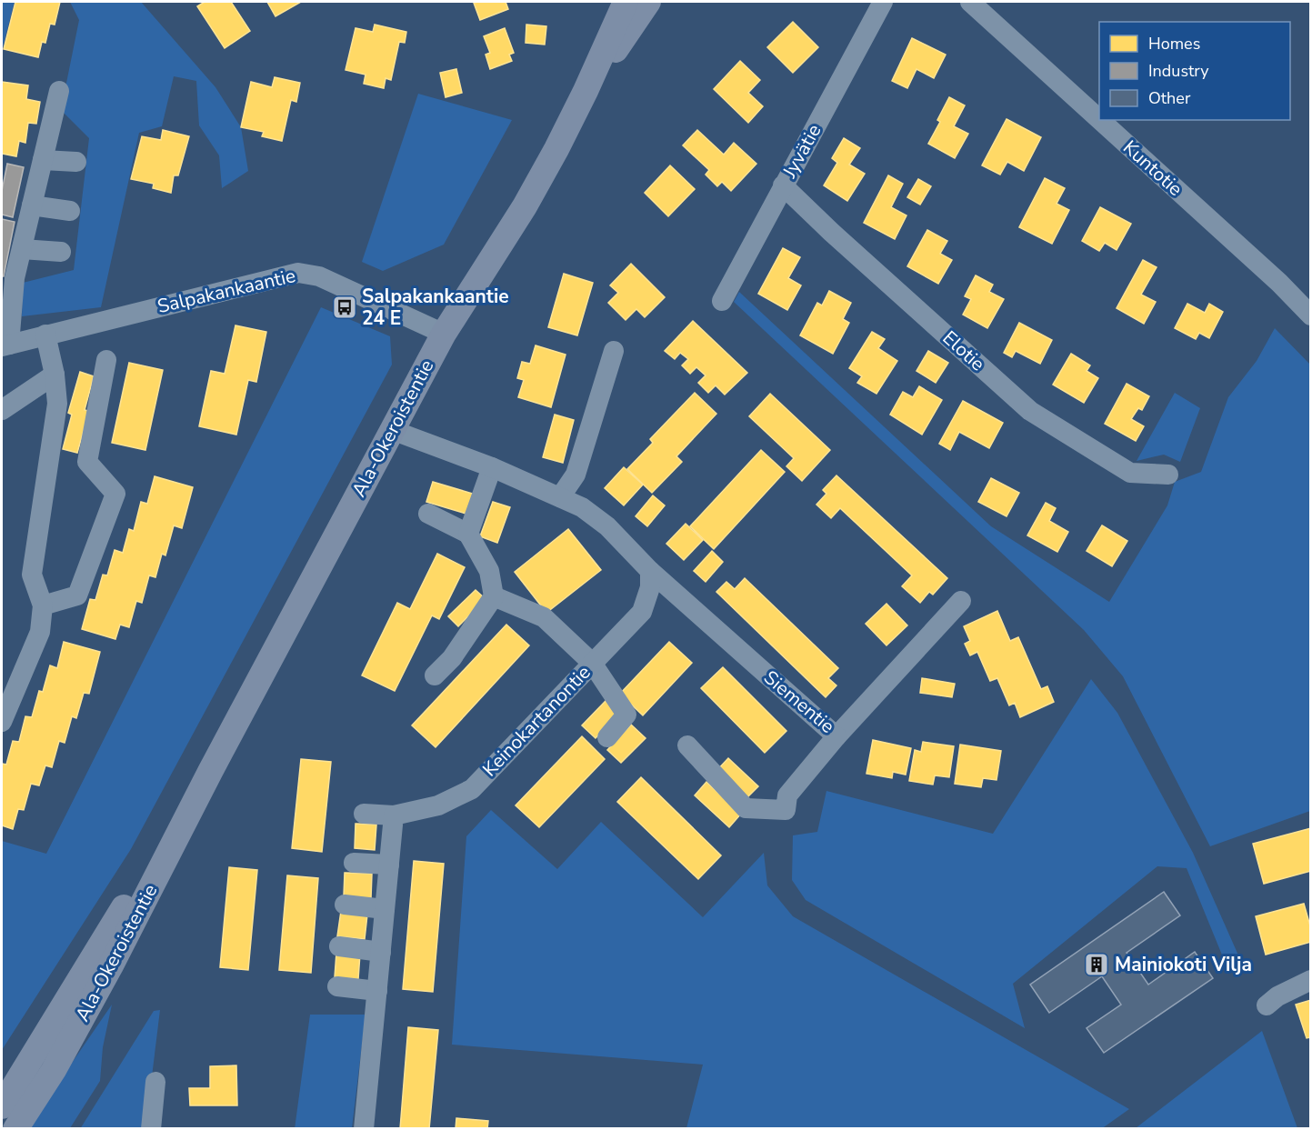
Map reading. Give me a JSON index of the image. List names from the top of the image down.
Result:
{
  "streets": {
    "main road": ["Ala-Okeroistentie"],
    "street": [
      "Jyvätie",
      "Kuntotie",
      "Salpakankaantie",
      "Elotie",
      "Siementie",
      "Keinokartanontie"
    ]
  },
  "crossings": [
    ["Jyvätie", "Elotie"],
    ["Salpakankaantie", "Ala-Okeroistentie"],
    ["Siementie", "Keinokartanontie"]
  ],
  "places": {
    "bus stop": ["Salpakankaantie 24 E"],
    "building": ["Mainiokoti Vilja"]
  },
  "legend": ["Homes", "Industry", "Other"]
}
